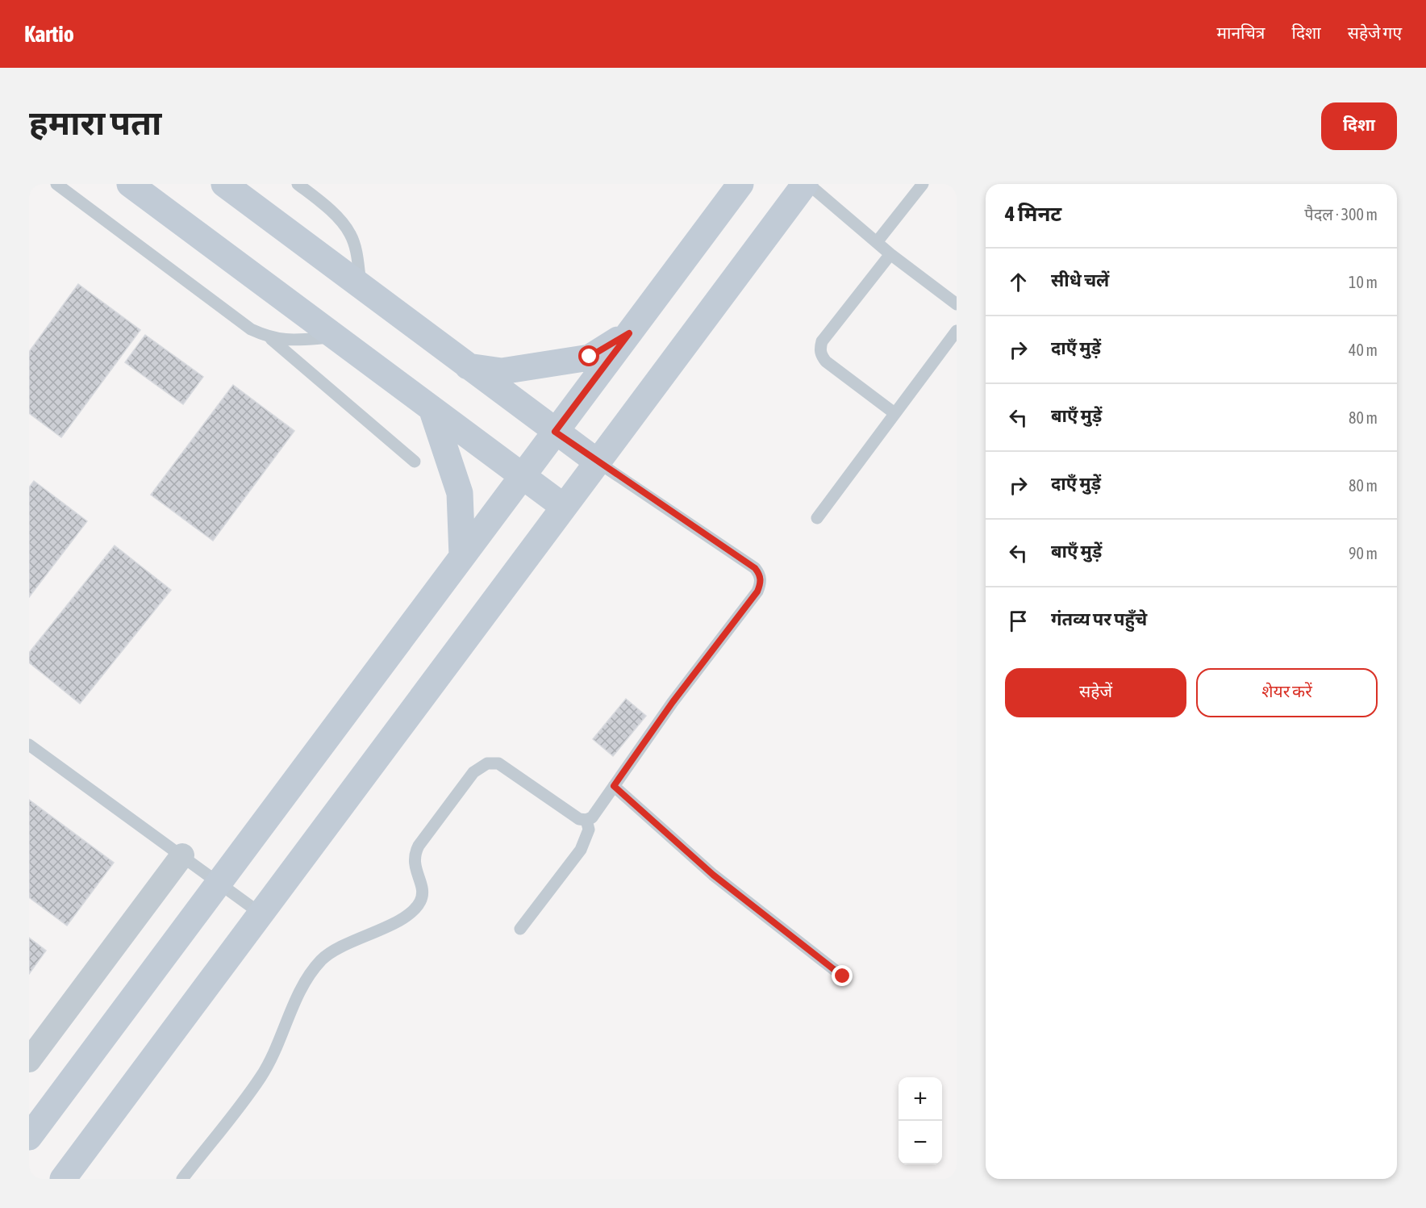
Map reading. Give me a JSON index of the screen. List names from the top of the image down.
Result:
{
  "page": {
    "header": "Kartio",
    "nav": ["मानचित्र", "दिशा", "सहेजे गए"],
    "buttons": [
      "दिशा",
      ["सहेजें", "शेयर करें"]
    ],
    "title": "हमारा पता",
    "heading": ["4 मिनट", "पैदल · 300 m"],
    "list": [
      ["सीधे चलें", "10 m"],
      ["दाएँ मुड़ें", "40 m"],
      ["बाएँ मुड़ें", "80 m"],
      ["दाएँ मुड़ें", "80 m"],
      ["बाएँ मुड़ें", "90 m"],
      "गंतव्य पर पहुँचे"
    ],
    "map_buttons": ["+", "−"]
  }
}
